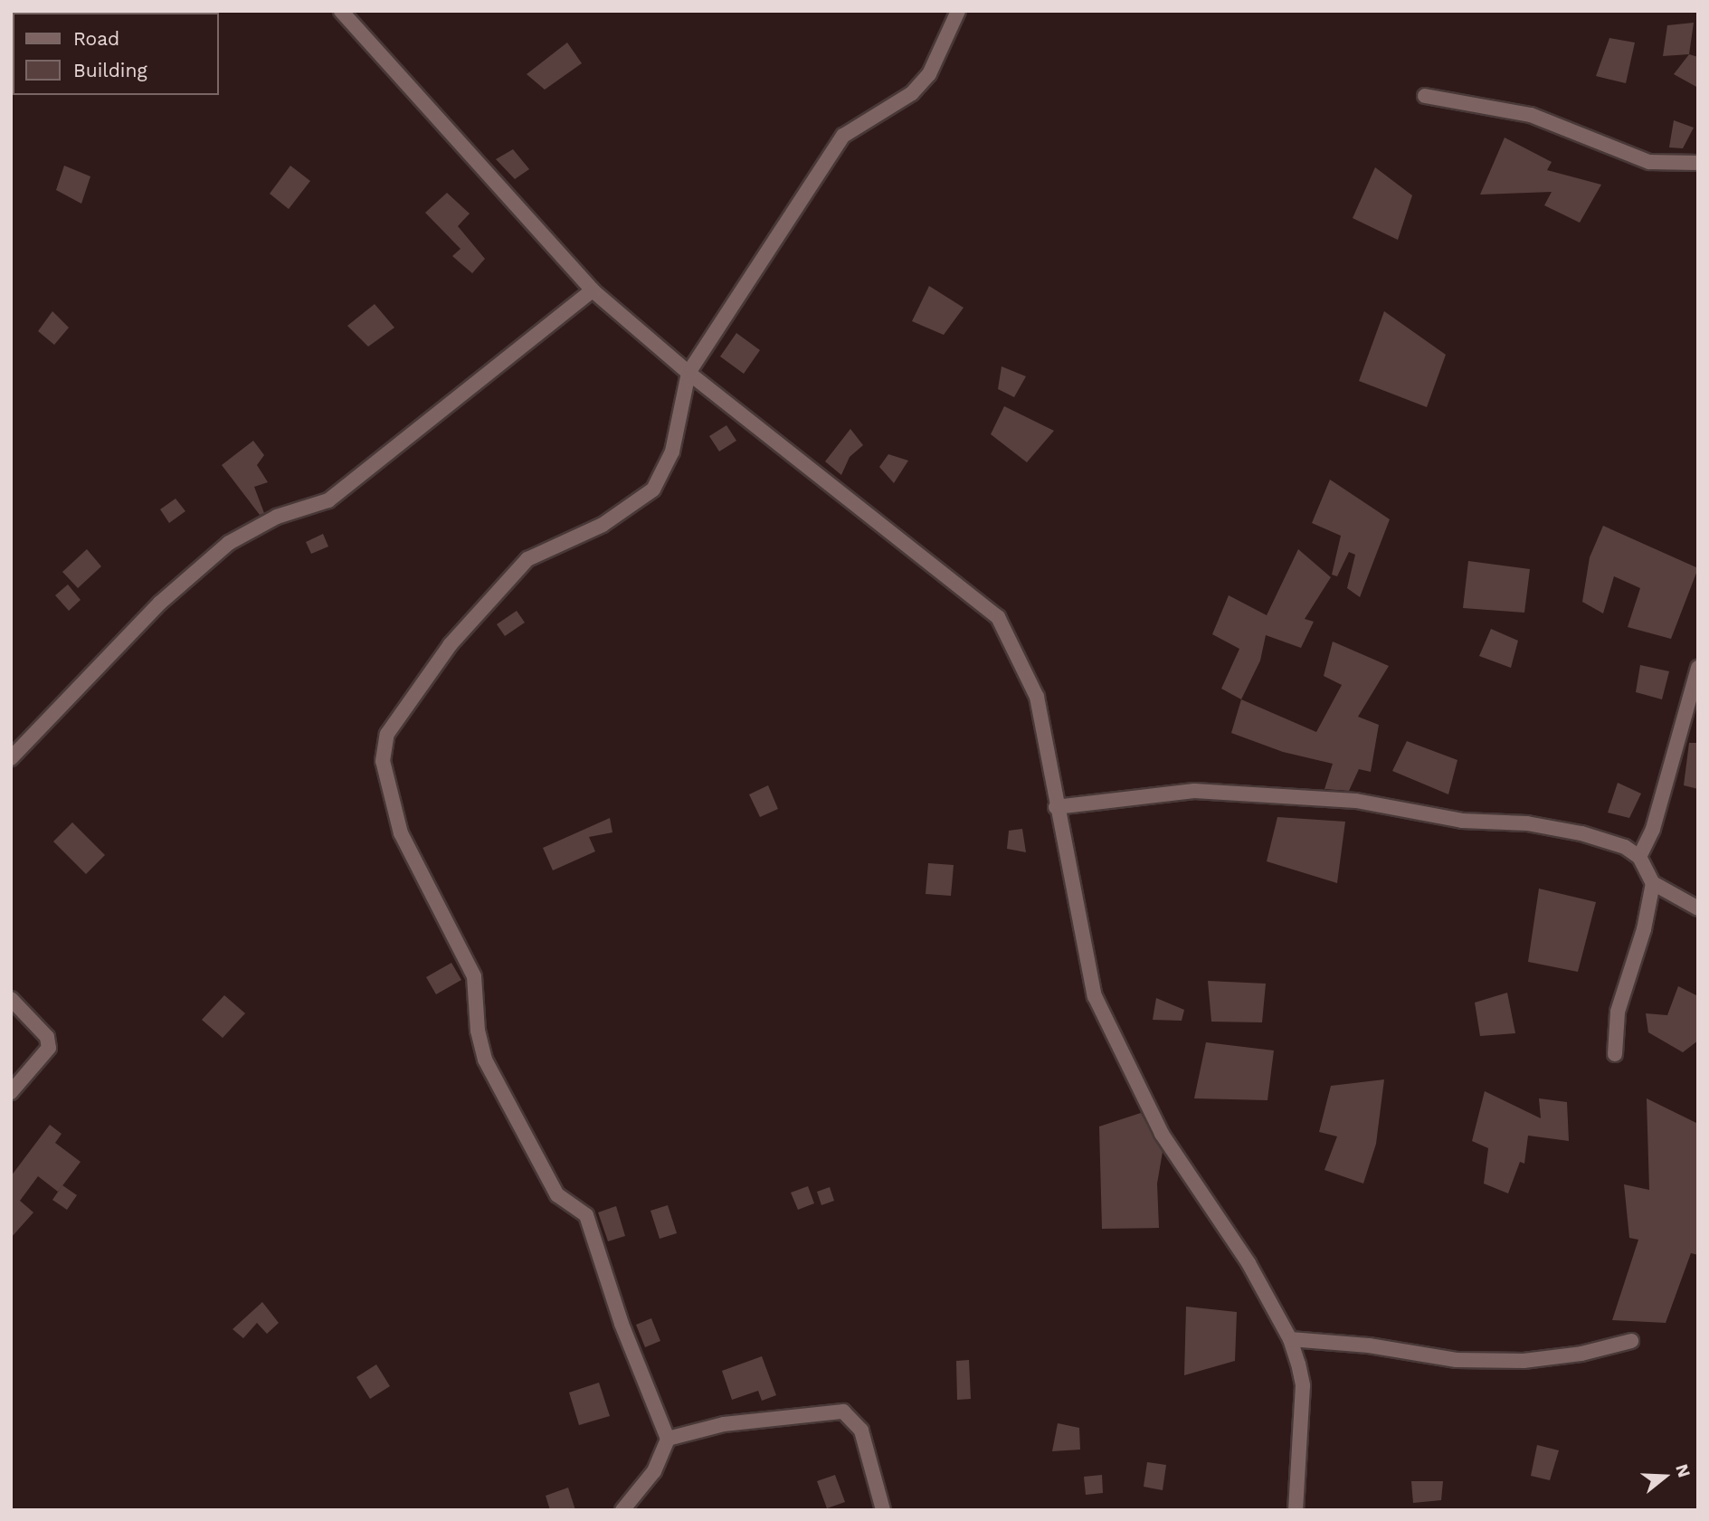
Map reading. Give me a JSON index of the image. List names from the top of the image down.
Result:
{
  "legend": ["Road", "Building"],
  "north": "right"
}
